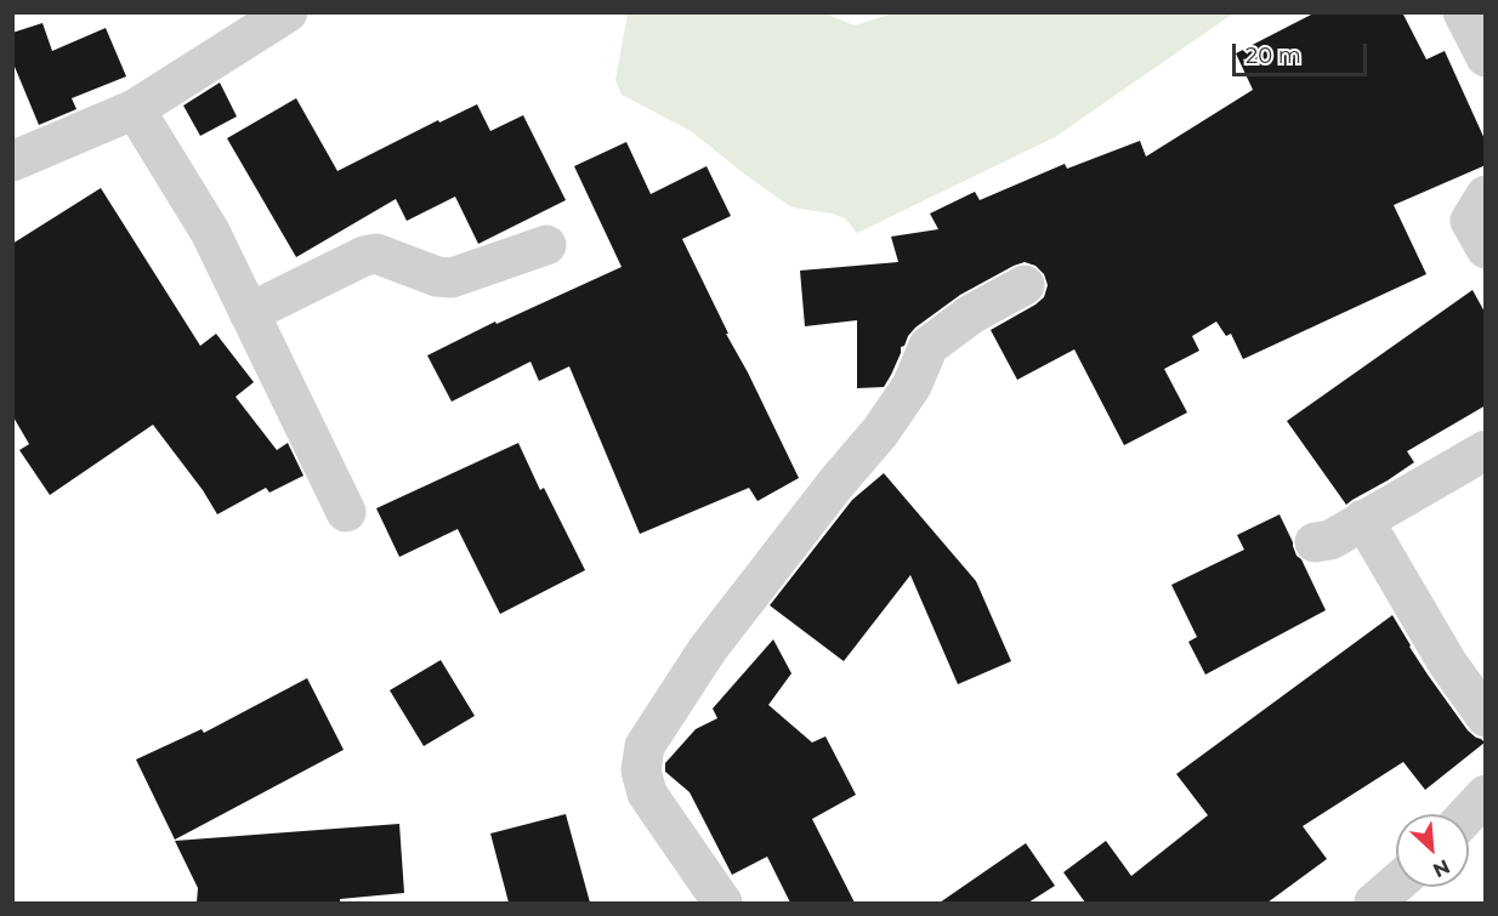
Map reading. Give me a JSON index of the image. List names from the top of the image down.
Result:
{
  "scale_bar": "20 m",
  "north": "bottom right"
}
